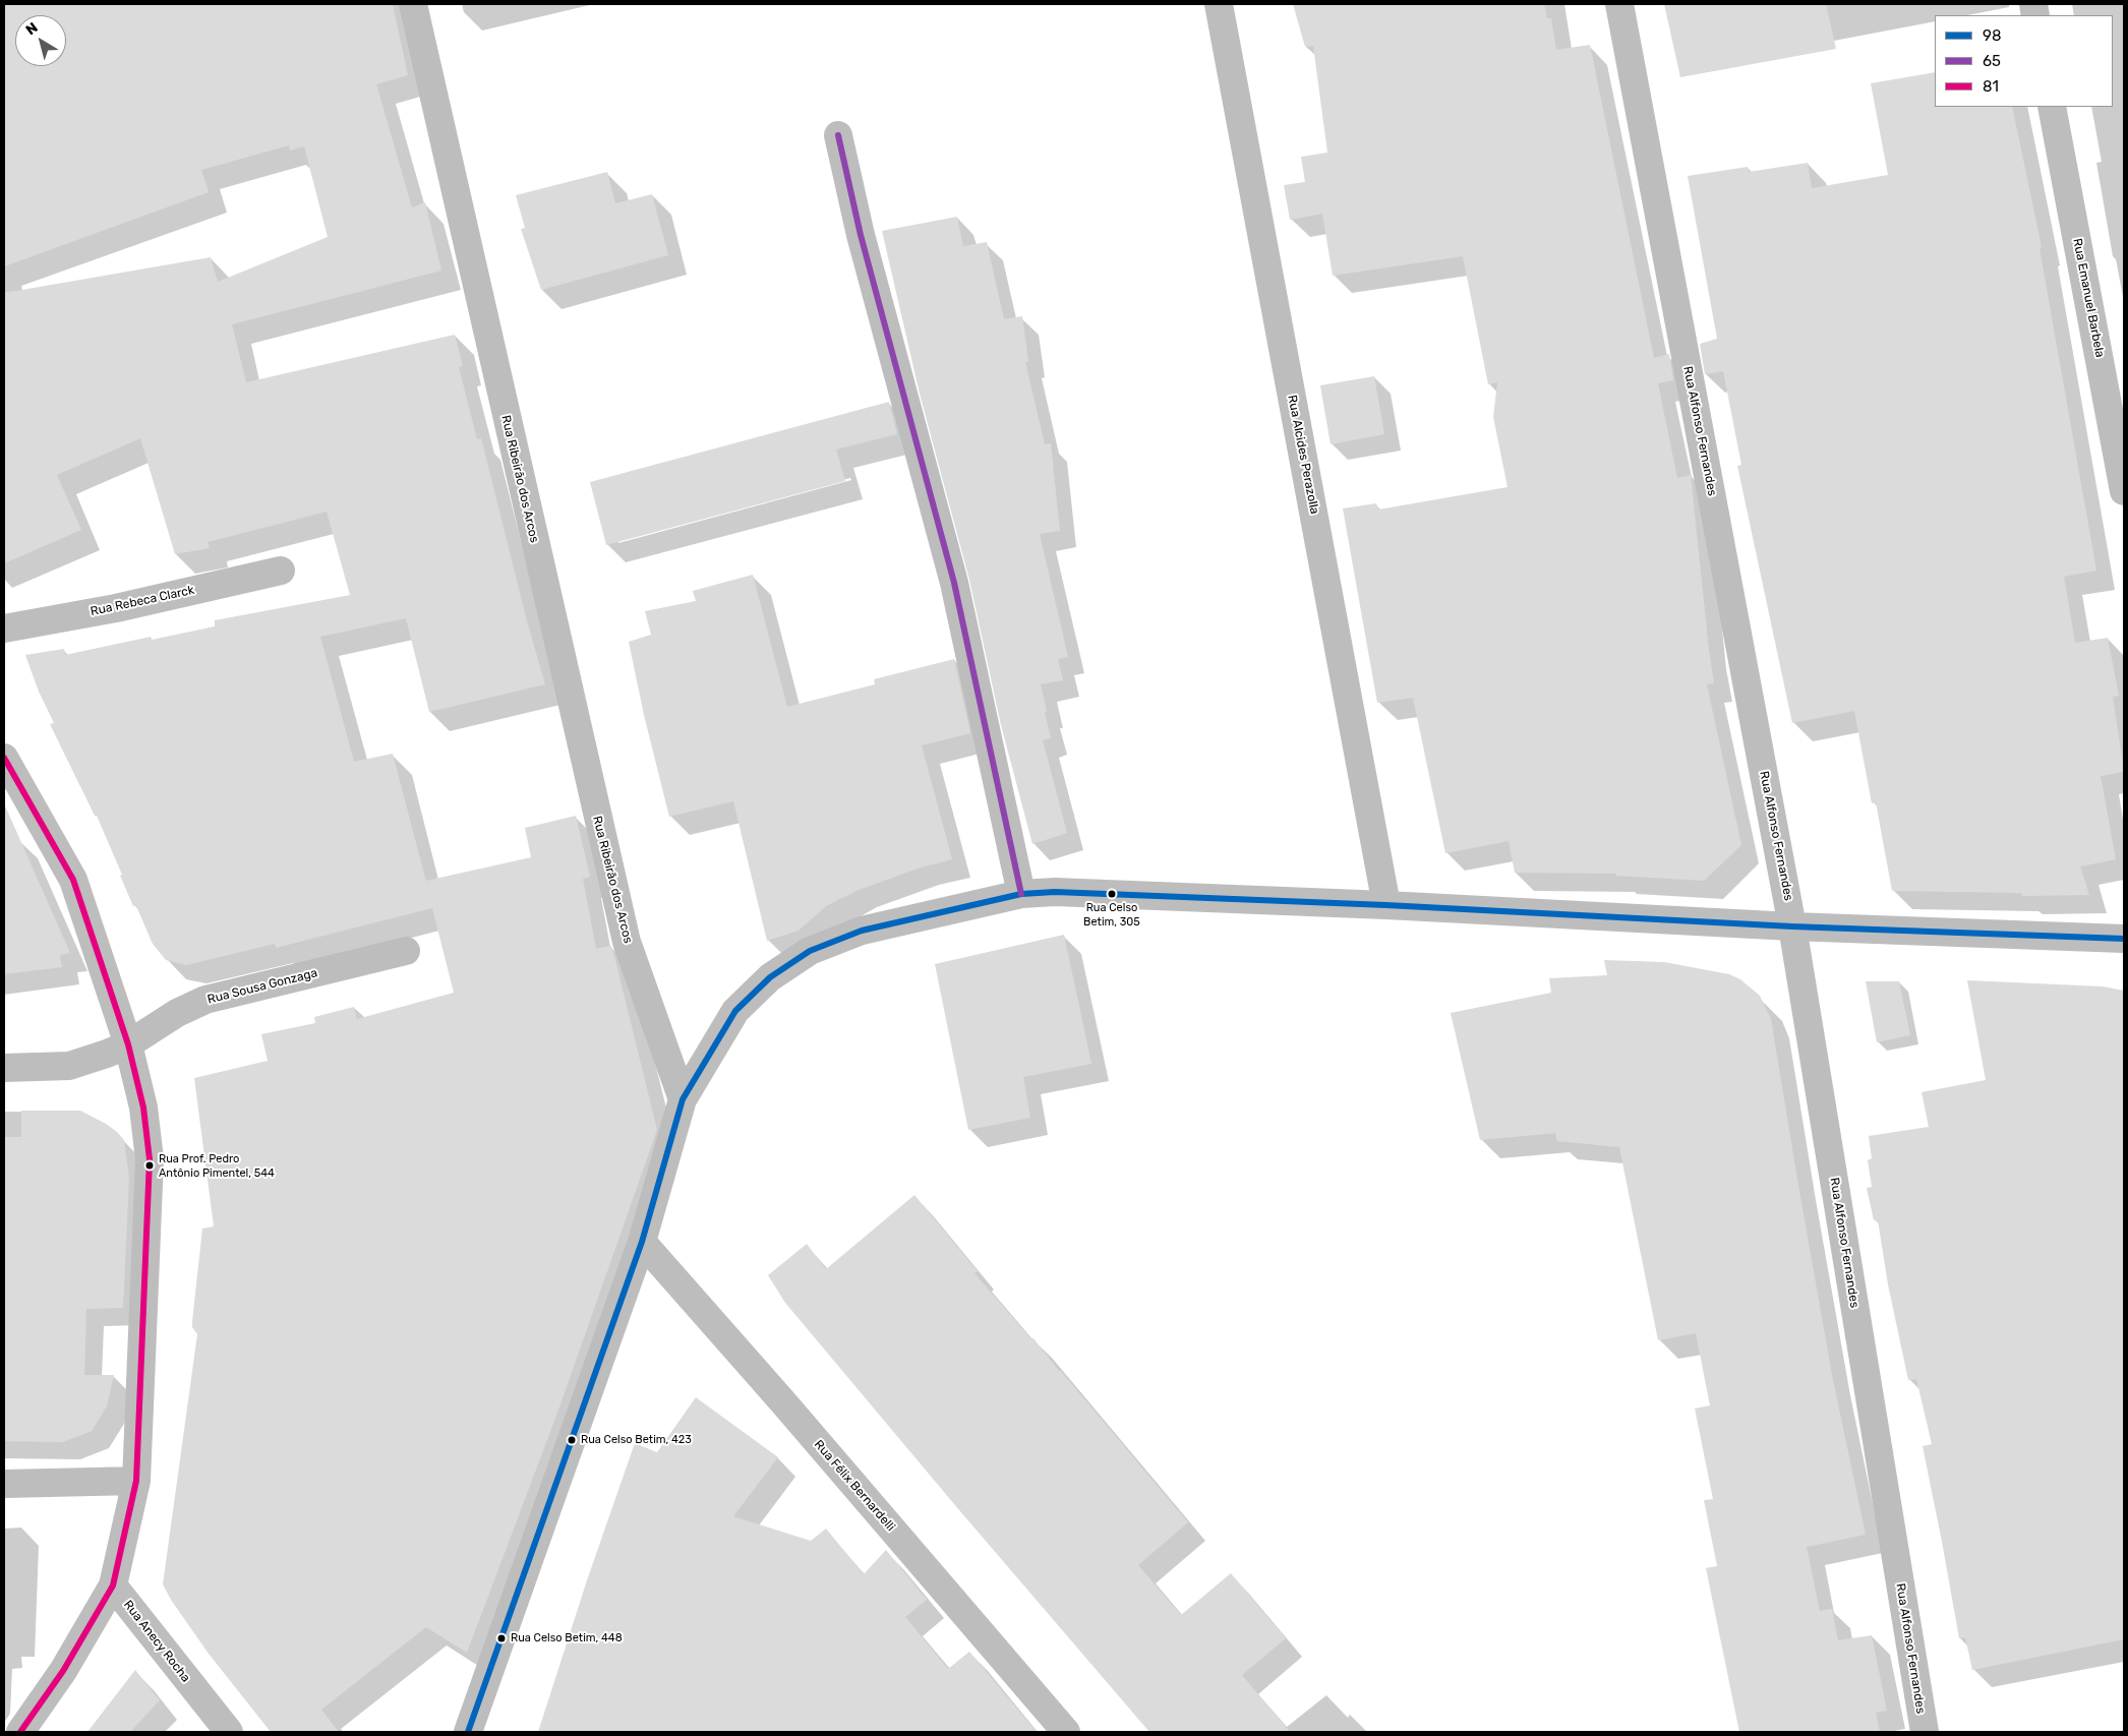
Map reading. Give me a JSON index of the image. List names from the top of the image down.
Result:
{
  "streets": {
    "street": [
      "Rua Emanuel Barbela",
      "Rua Alfonso Fernandes",
      "Rua Alcides Perazolla",
      "Rua Ribeirão dos Arcos",
      "Rua Rebeca Clarck",
      "Rua Sousa Gonzaga",
      "Rua Félix Bernardelli",
      "Rua Anecy Rocha"
    ]
  },
  "places": [
    "Rua Celso Betim, 305",
    "Rua Prof. Pedro Antônio Pimentel, 544",
    "Rua Celso Betim, 423",
    "Rua Celso Betim, 448"
  ],
  "lines": ["transit line 65", "transit line 81", "transit line 98"],
  "legend": ["98", "65", "81"],
  "north": "top left"
}
